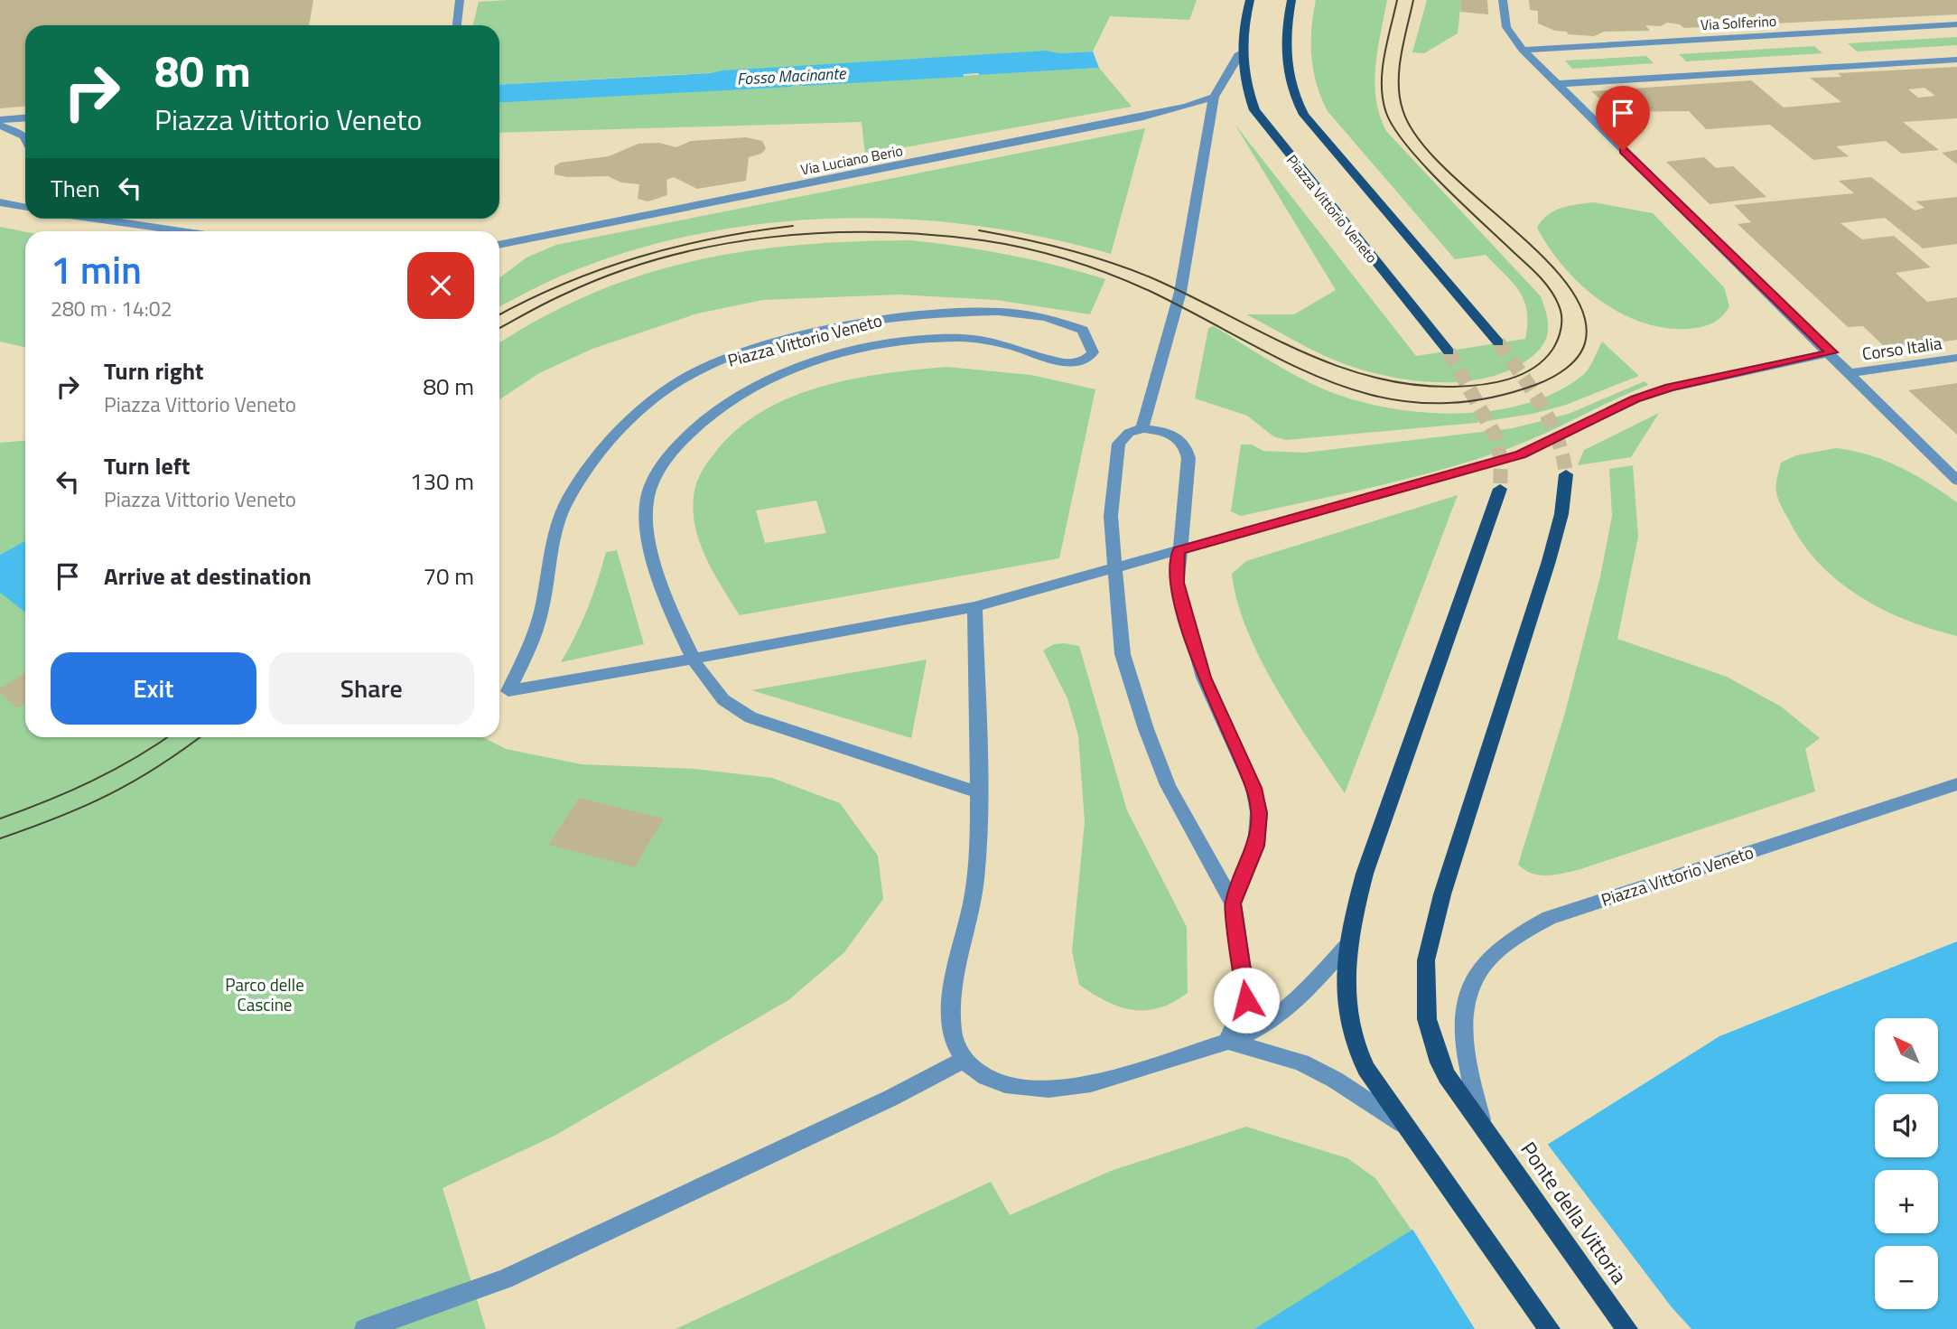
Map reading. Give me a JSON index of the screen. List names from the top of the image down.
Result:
{
  "streets": {
    "main road": ["Piazza Vittorio Veneto", "Ponte della Vittoria"],
    "street": ["Via Solferino", "Via Luciano Berio", "Corso Italia"]
  },
  "crossings": [
    ["Piazza Vittorio Veneto", "Ponte della Vittoria"]
  ],
  "water": ["Fosso Macinante"],
  "parks": ["Parco delle Cascine"],
  "north": "top left",
  "page": {
    "turn": ["80 m", "Piazza Vittorio Veneto"],
    "then": "Then",
    "heading": ["1 min", "280 m · 14:02"],
    "list": [
      {
        "name": "Turn right",
        "note": "Piazza Vittorio Veneto",
        "value": "80 m"
      },
      {
        "name": "Turn left",
        "note": "Piazza Vittorio Veneto",
        "value": "130 m"
      },
      {
        "name": "Arrive at destination",
        "value": "70 m"
      }
    ],
    "buttons": ["Exit", "Share"],
    "map_buttons": ["+", "−"]
  }
}
